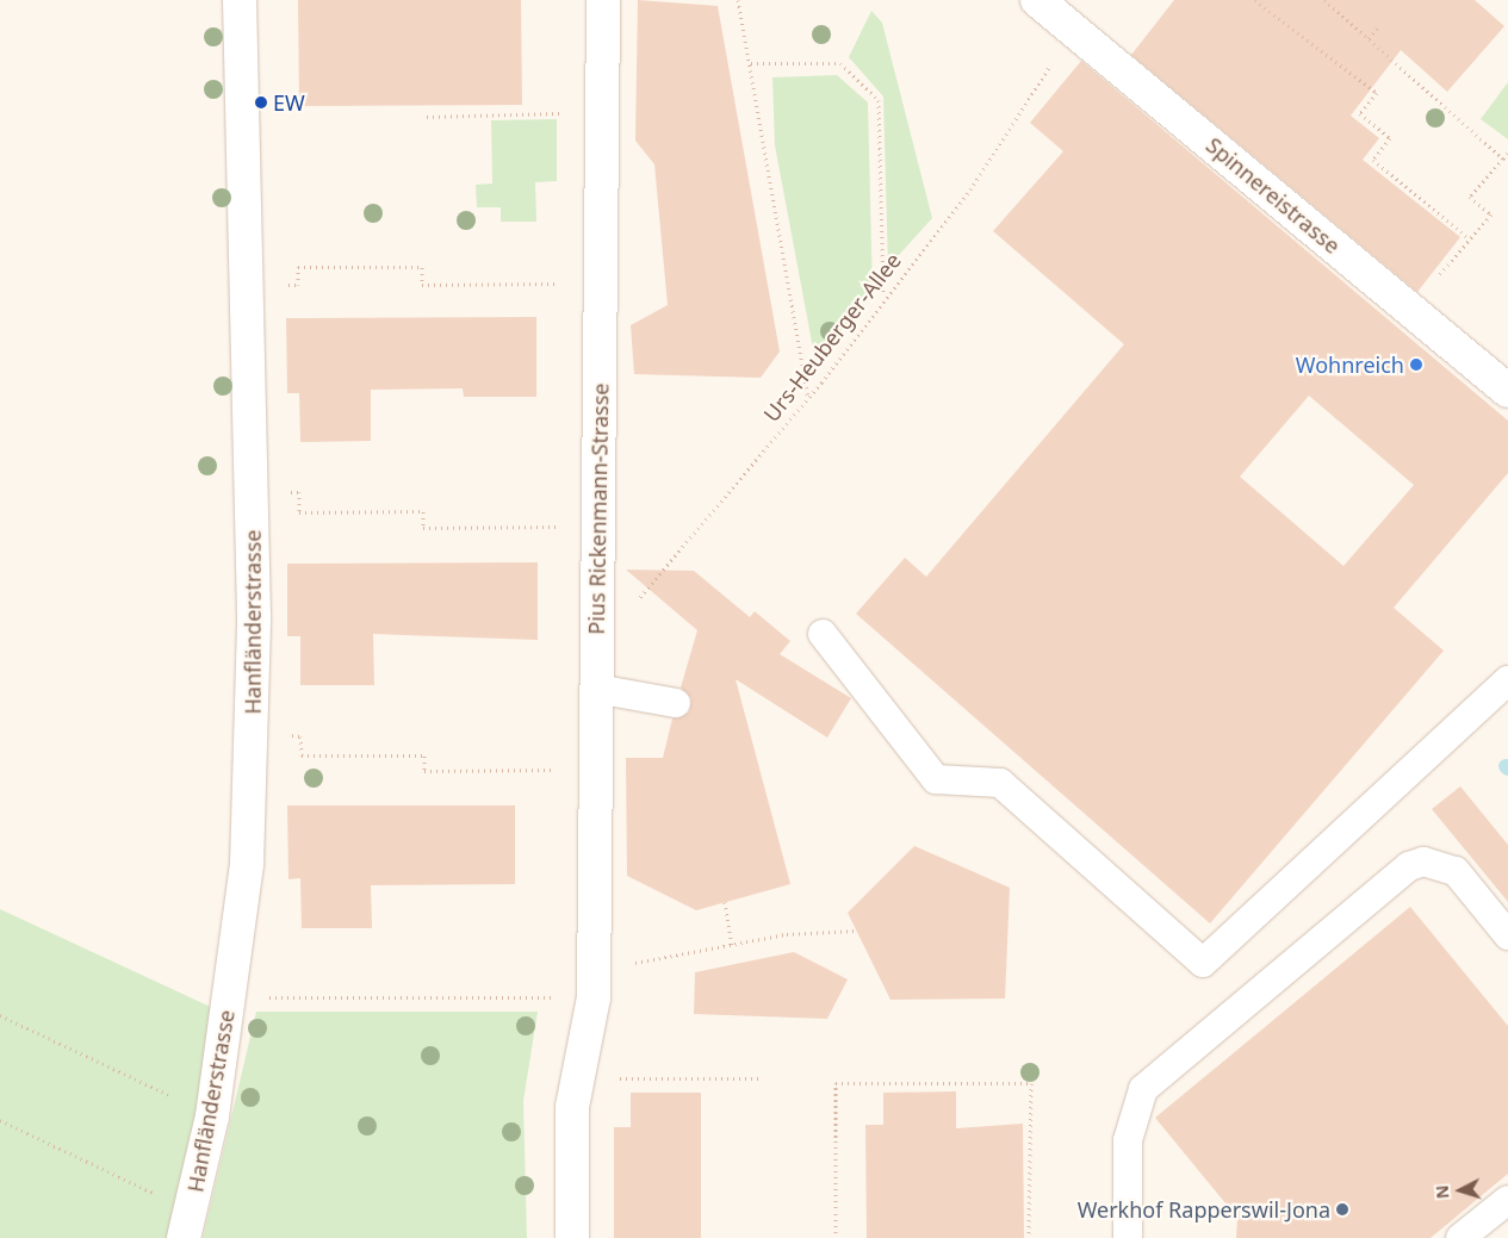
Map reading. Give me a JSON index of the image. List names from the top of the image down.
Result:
{
  "streets": {
    "street": ["Spinnereistrasse", "Pius Rickenmann-Strasse", "Hanfländerstrasse"],
    "path": ["Urs-Heuberger-Allee"]
  },
  "crossings": [
    ["Spinnereistrasse", "Urs-Heuberger-Allee"],
    ["Urs-Heuberger-Allee", "Pius Rickenmann-Strasse"]
  ],
  "places": ["EW", "Wohnreich", "Werkhof Rapperswil-Jona"],
  "north": "left"
}
